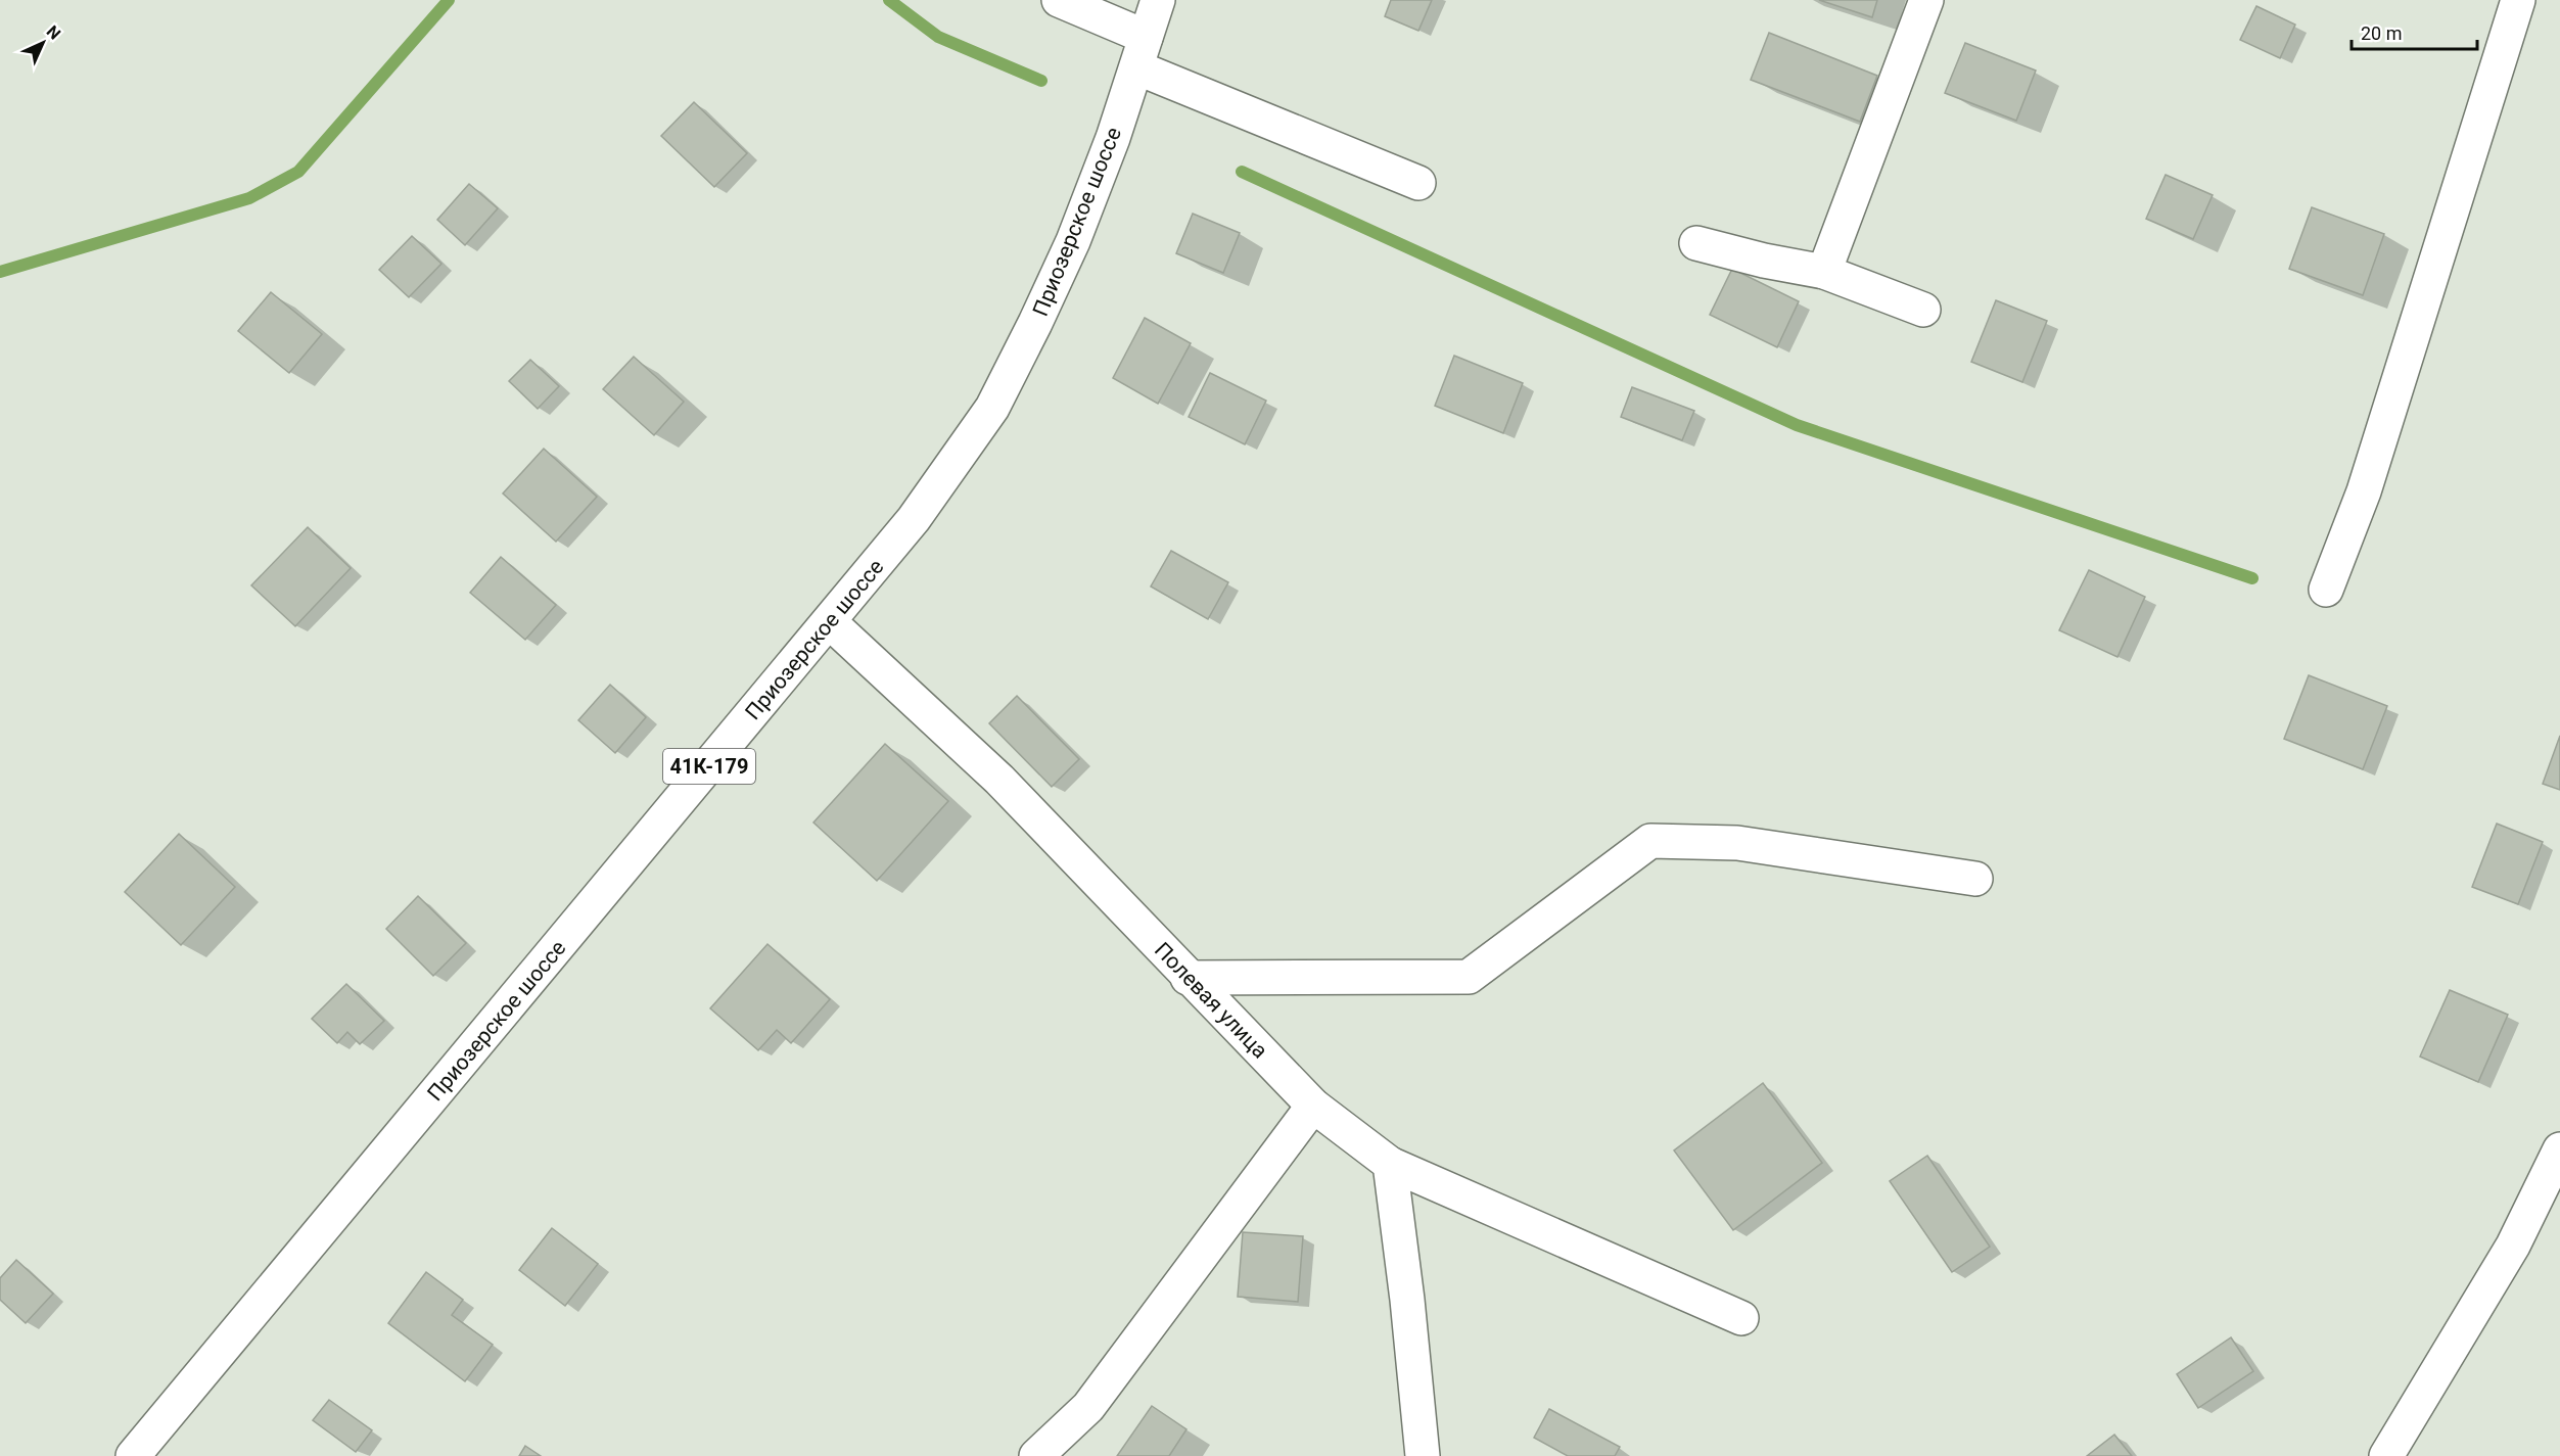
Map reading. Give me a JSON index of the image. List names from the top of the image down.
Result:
{
  "streets": {
    "street": ["Приозерское шоссе", "41К-179", "Полевая улица"]
  },
  "crossings": [
    ["Приозерское шоссе", "Полевая улица"]
  ],
  "scale_bar": "20 m",
  "north": "top right"
}
